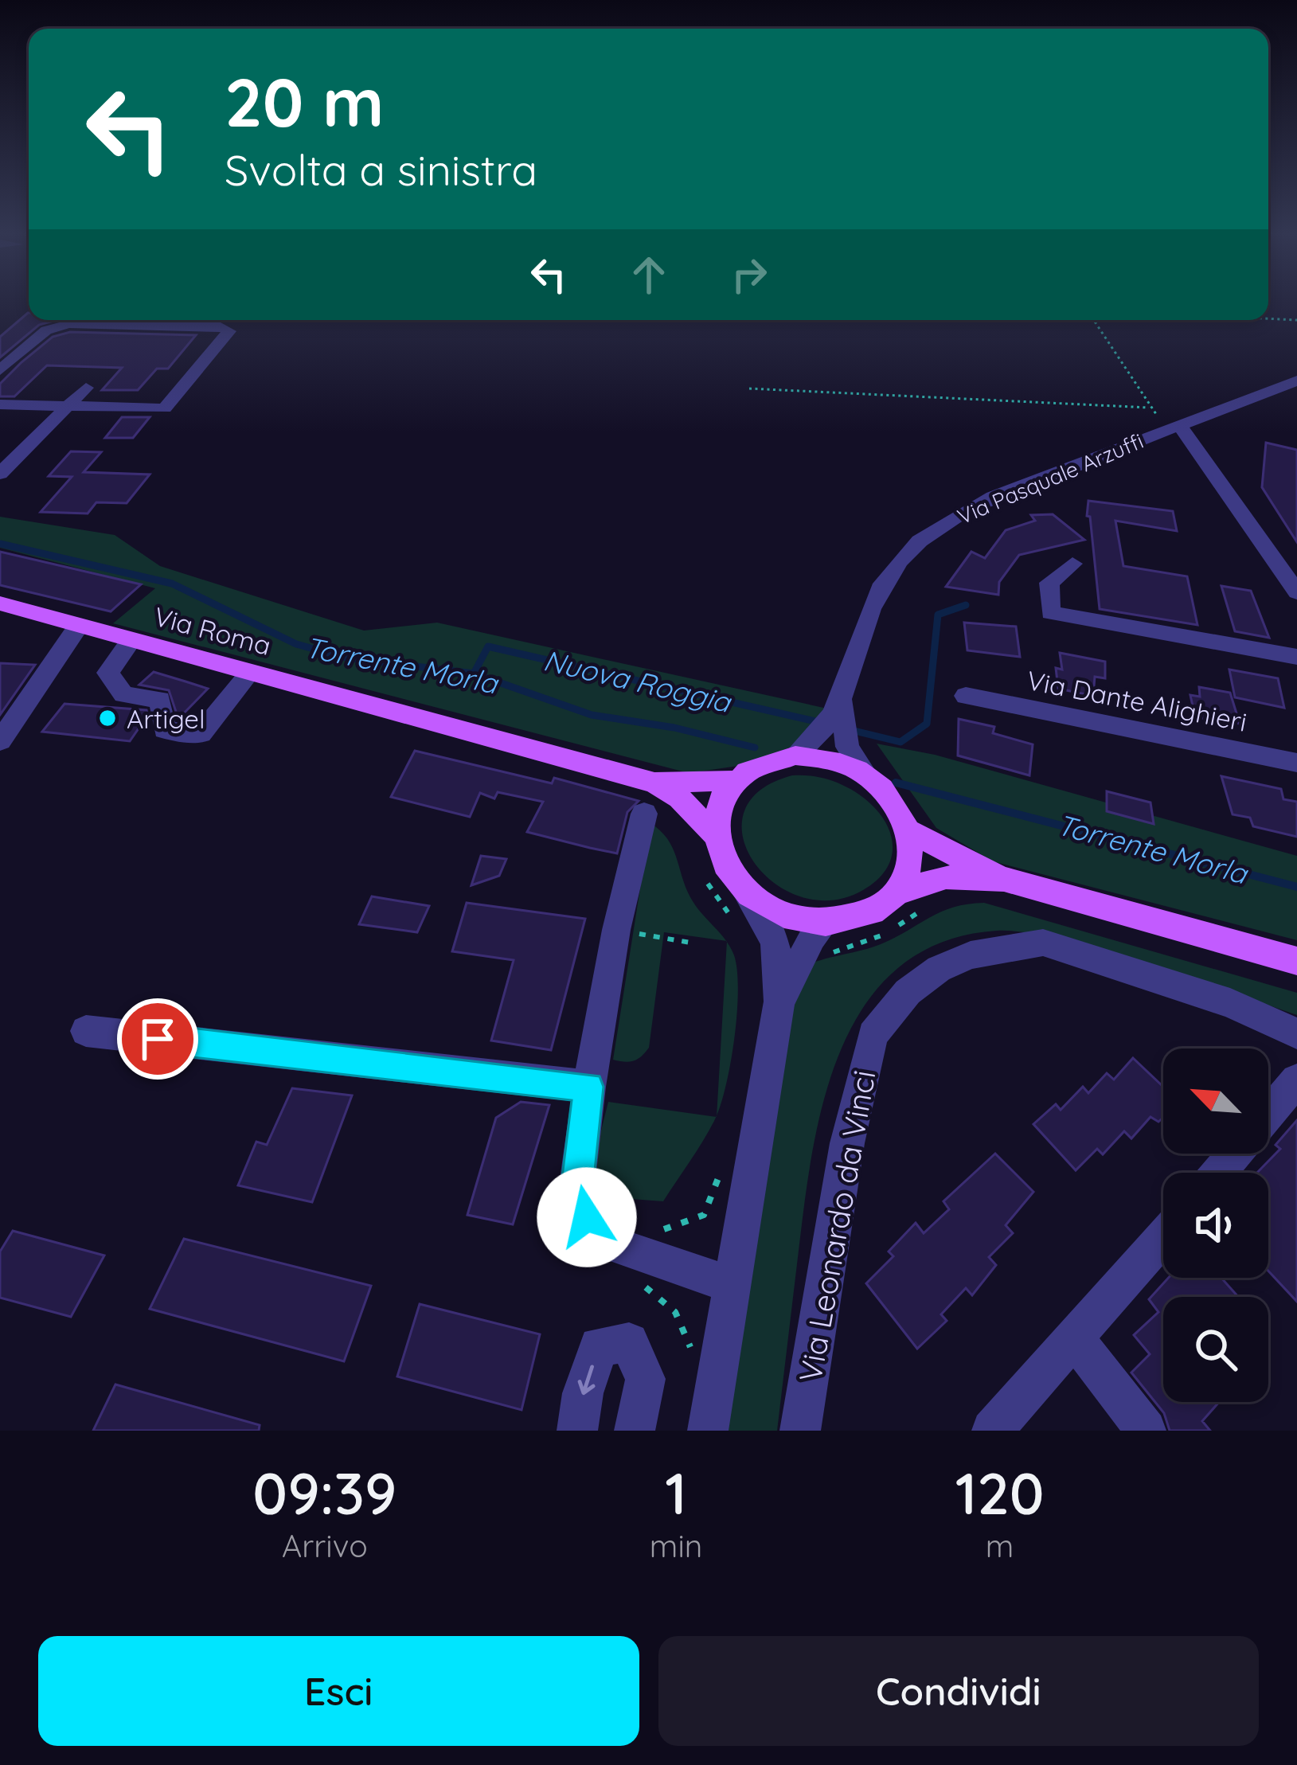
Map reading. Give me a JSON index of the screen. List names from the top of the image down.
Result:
{
  "streets": {
    "main road": ["Via Roma"],
    "street": ["Via Pasquale Arzuffi", "Via Dante Alighieri", "Via Leonardo da Vinci"]
  },
  "crossings": [
    ["Via Pasquale Arzuffi", "Via Roma"]
  ],
  "water": ["Torrente Morla", "Nuova Roggia"],
  "places": ["Artigel"],
  "north": "top left",
  "page": {
    "turn": ["20 m", "Svolta a sinistra"],
    "eta": [
      "09:39",
      "Arrivo",
      "1",
      "min",
      "120",
      "m"
    ],
    "buttons": ["Esci", "Condividi"]
  }
}
